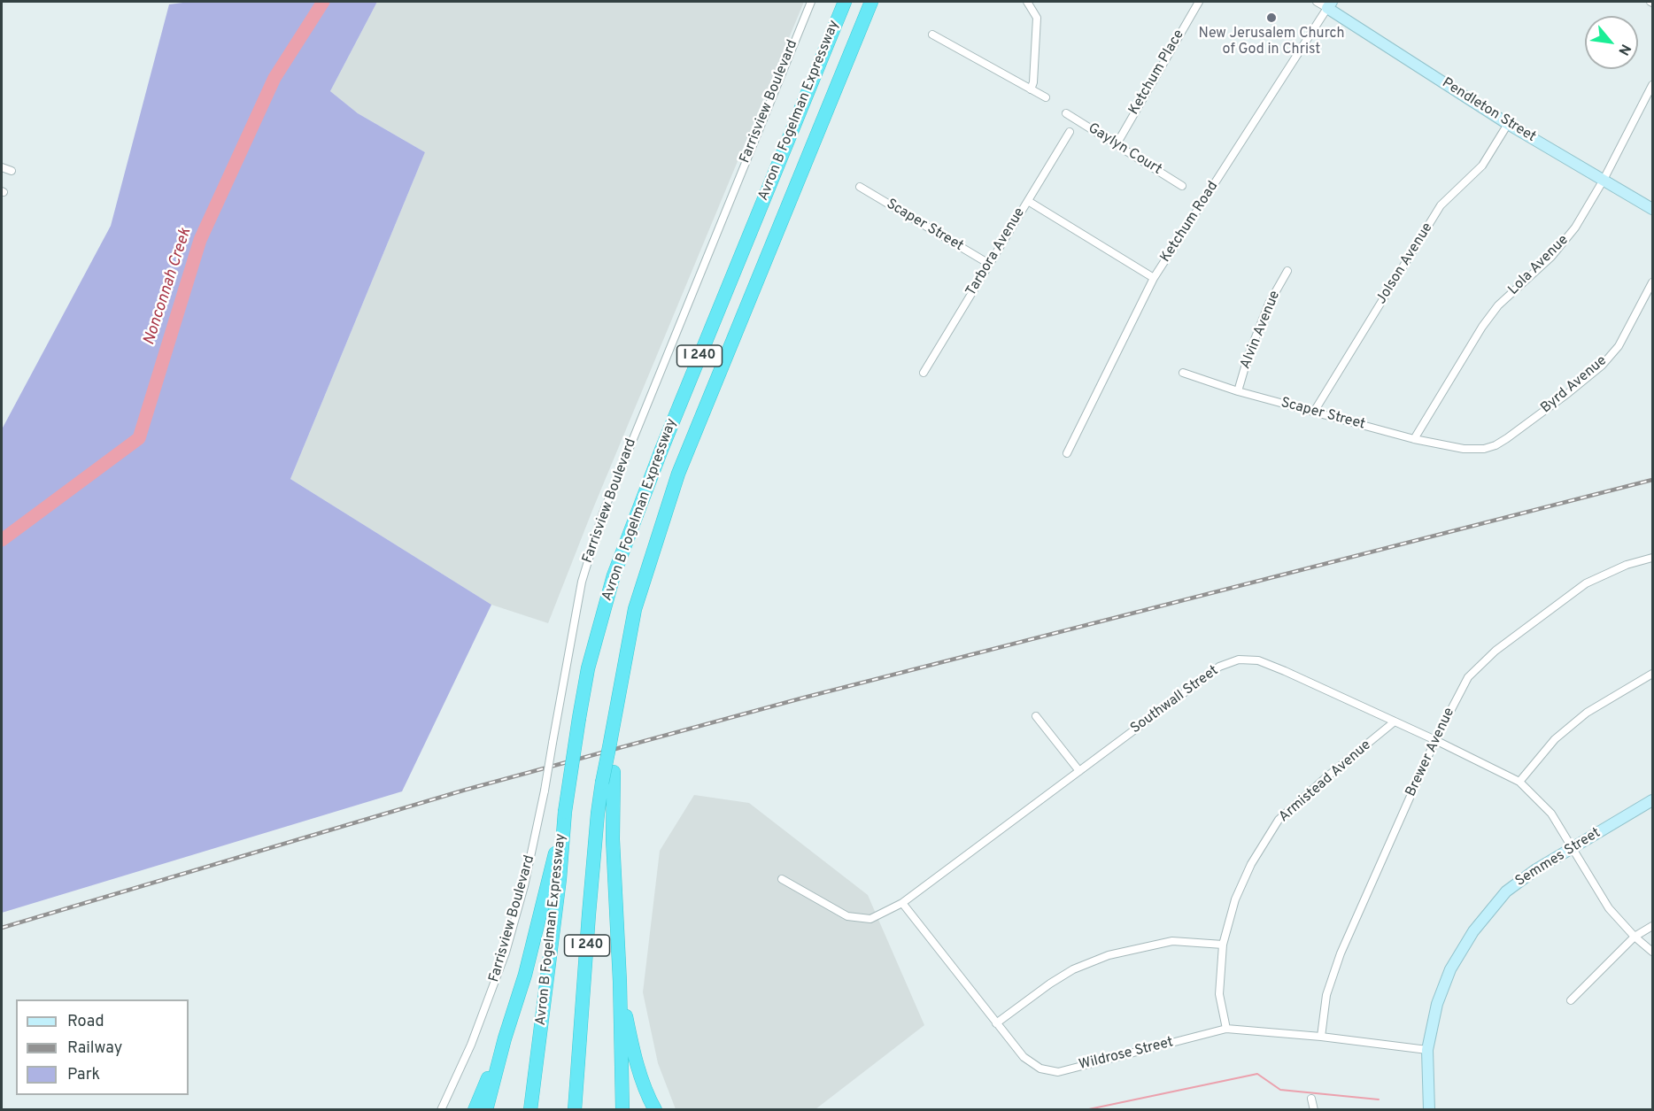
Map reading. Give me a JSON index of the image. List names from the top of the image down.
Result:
{
  "streets": {
    "highway": ["Avron B Fogelman Expressway", "I 240"],
    "main road": ["Pendleton Street", "Semmes Street"],
    "street": [
      "Ketchum Place",
      "Farrisview Boulevard",
      "Gaylyn Court",
      "Ketchum Road",
      "Scaper Street",
      "Tarbora Avenue",
      "Jolson Avenue",
      "Lola Avenue",
      "Alvin Avenue",
      "Byrd Avenue",
      "Southwall Street",
      "Brewer Avenue",
      "Armistead Avenue",
      "Wildrose Street"
    ]
  },
  "crossings": [
    ["Ketchum Place", "Gaylyn Court"],
    ["Pendleton Street", "Ketchum Road"],
    ["Pendleton Street", "Jolson Avenue"],
    ["Pendleton Street", "Lola Avenue"],
    ["Scaper Street", "Tarbora Avenue"],
    ["Scaper Street", "Jolson Avenue"],
    ["Scaper Street", "Lola Avenue"],
    ["Scaper Street", "Alvin Avenue"],
    ["Scaper Street", "Byrd Avenue"],
    ["Southwall Street", "Brewer Avenue"],
    ["Southwall Street", "Armistead Avenue"],
    ["Southwall Street", "Semmes Street"],
    ["Southwall Street", "Wildrose Street"],
    ["Brewer Avenue", "Wildrose Street"],
    ["Armistead Avenue", "Wildrose Street"],
    ["Semmes Street", "Wildrose Street"]
  ],
  "water": ["Nonconnah Creek"],
  "places": ["New Jerusalem Church of God in Christ"],
  "legend": ["Road", "Railway", "Park"],
  "north": "bottom right"
}
